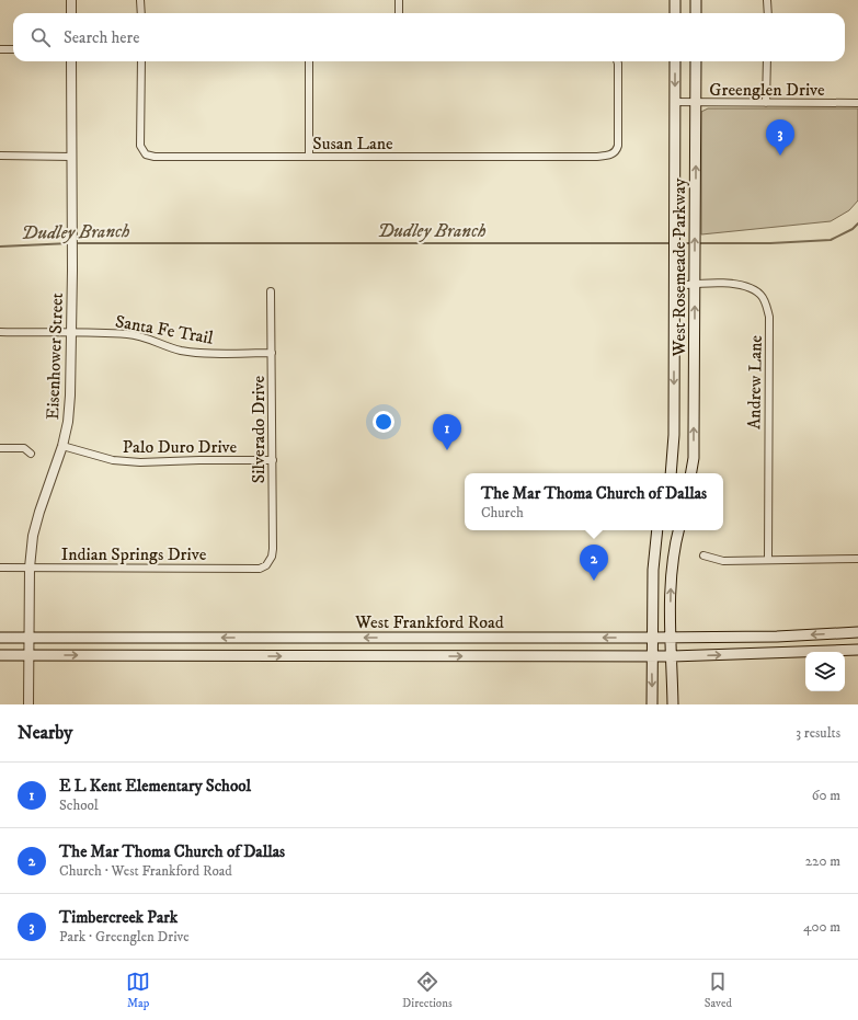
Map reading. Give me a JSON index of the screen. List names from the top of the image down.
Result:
{
  "streets": {
    "main road": ["West Rosemeade Parkway", "West Frankford Road"],
    "street": [
      "Greenglen Drive",
      "Susan Lane",
      "Santa Fe Trail",
      "Eisenhower Street",
      "Andrew Lane",
      "Silverado Drive",
      "Palo Duro Drive",
      "Indian Springs Drive"
    ]
  },
  "crossings": [
    ["Greenglen Drive", "West Rosemeade Parkway"],
    ["West Rosemeade Parkway", "Andrew Lane"],
    ["Santa Fe Trail", "Eisenhower Street"],
    ["Santa Fe Trail", "Silverado Drive"],
    ["Eisenhower Street", "Palo Duro Drive"],
    ["Eisenhower Street", "Indian Springs Drive"],
    ["Eisenhower Street", "West Frankford Road"],
    ["Silverado Drive", "Palo Duro Drive"],
    ["Silverado Drive", "Indian Springs Drive"]
  ],
  "water": ["Dudley Branch"],
  "page": {
    "search": "Search here",
    "pins": ["3", "1", "2"],
    "popup": ["The Mar Thoma Church of Dallas", "Church"],
    "heading": ["Nearby", "3 results"],
    "list": [
      {
        "mark": "1",
        "name": "E L Kent Elementary School",
        "note": "School",
        "value": "60 m"
      },
      {
        "mark": "2",
        "name": "The Mar Thoma Church of Dallas",
        "note": "Church · West Frankford Road",
        "value": "220 m"
      },
      {
        "mark": "3",
        "name": "Timbercreek Park",
        "note": "Park · Greenglen Drive",
        "value": "400 m"
      }
    ],
    "nav": ["Map", "Directions", "Saved"]
  }
}
